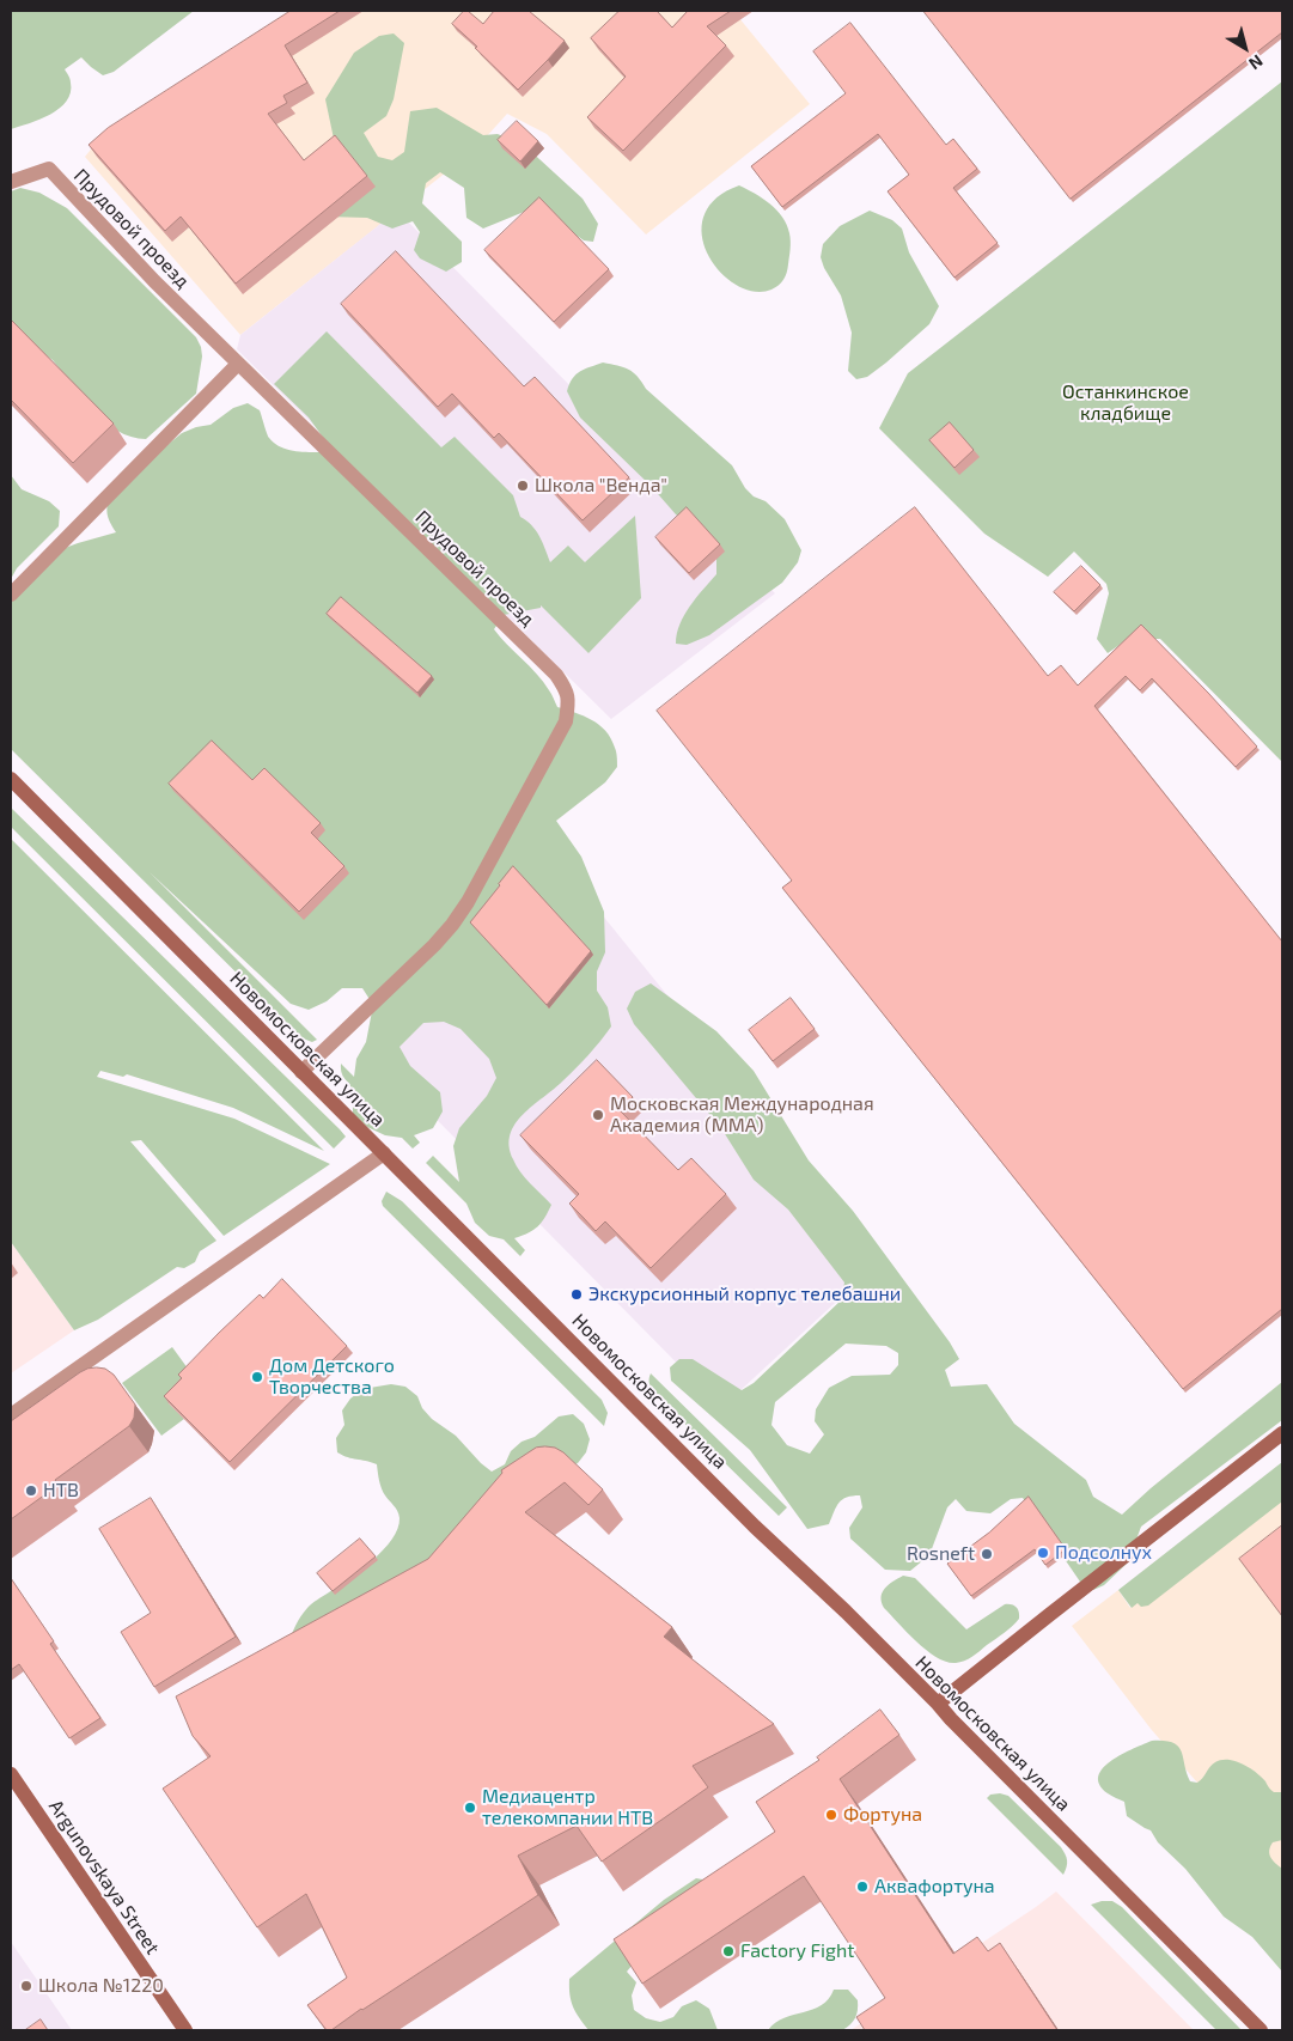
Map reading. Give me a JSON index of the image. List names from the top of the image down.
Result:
{
  "streets": {
    "main road": ["Новомосковская улица", "Argunovskaya Street"],
    "street": ["Прудовой проезд"]
  },
  "crossings": [
    ["Прудовой проезд", "Новомосковская улица"]
  ],
  "parks": ["Останкинское кладбище"],
  "places": [
    "Школа \"Венда\"",
    "Московская Международная Академия (ММА)",
    "Экскурсионный корпус телебашни",
    "Дом Детского Творчества",
    "НТВ",
    "Подсолнух",
    "Rosneft",
    "Медиацентр телекомпании НТВ",
    "Фортуна",
    "Аквафортуна",
    "Factory Fight",
    "Школа №1220"
  ],
  "north": "bottom right"
}
